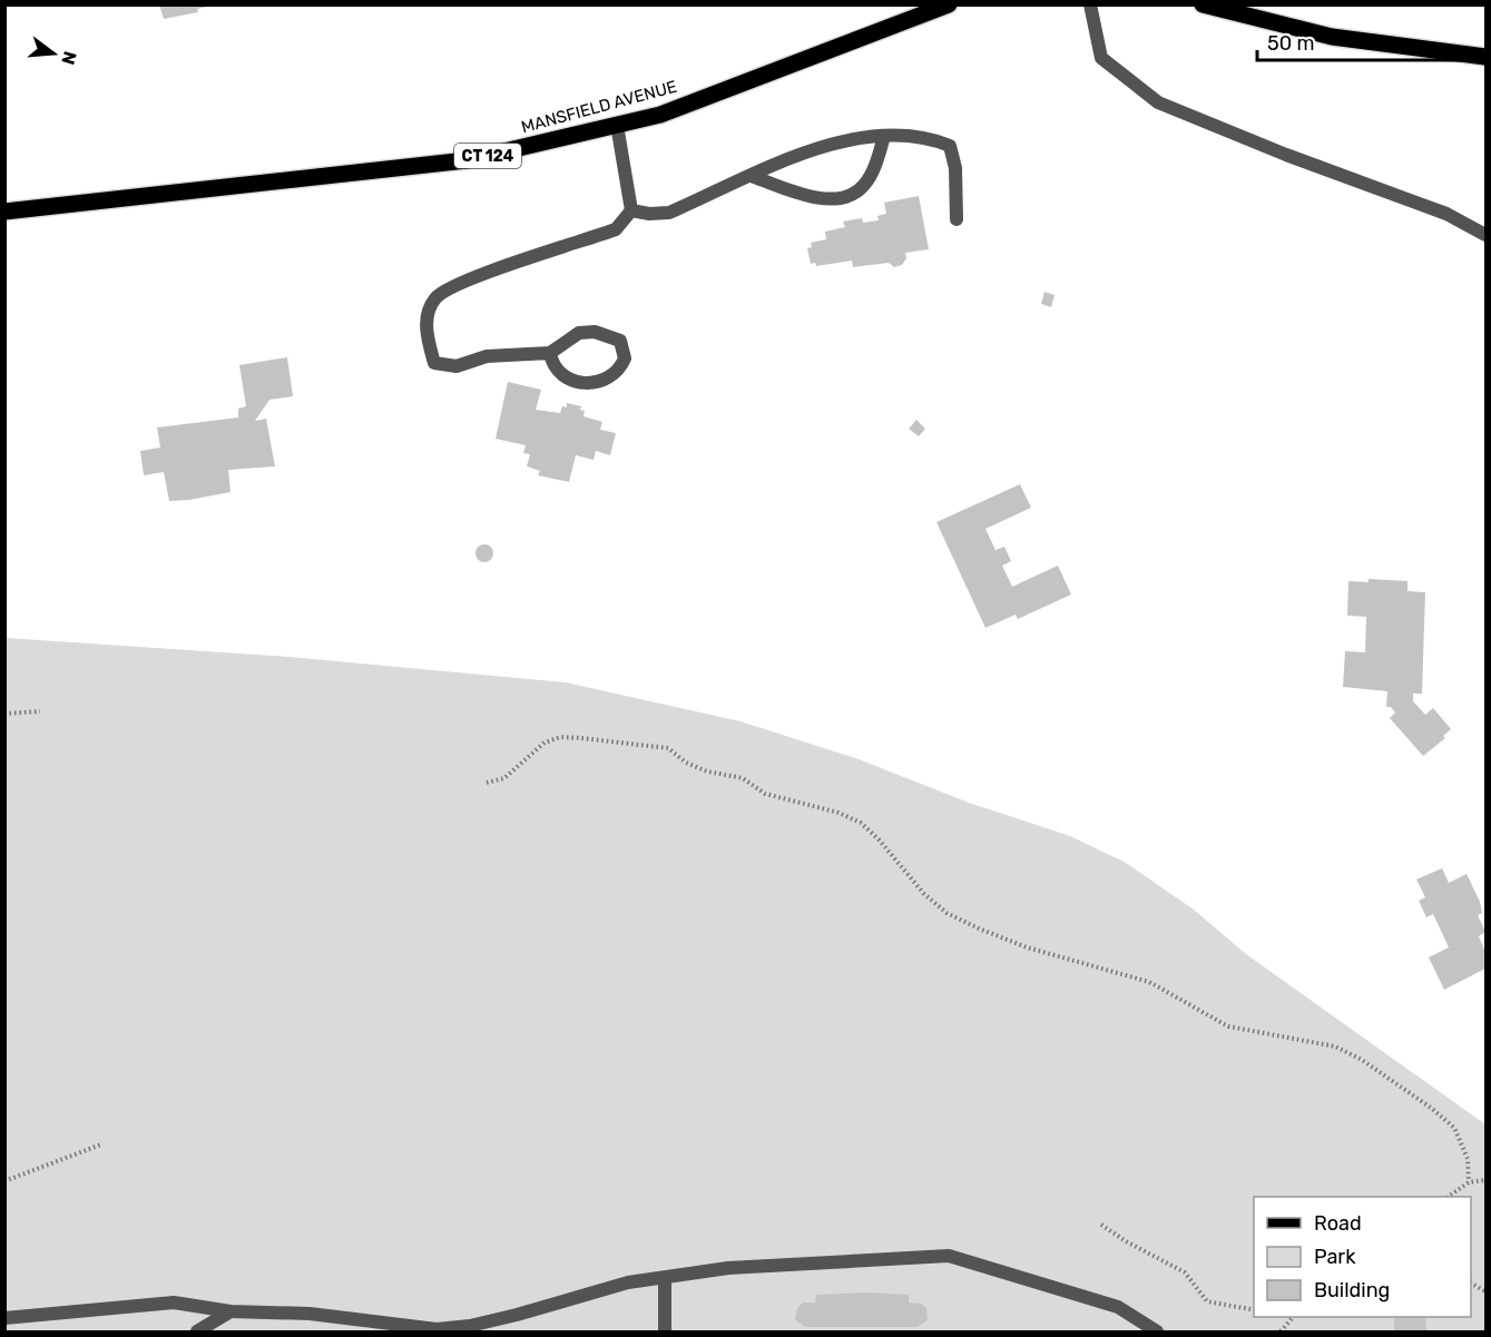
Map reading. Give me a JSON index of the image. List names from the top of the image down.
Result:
{
  "streets": {
    "main road": ["MANSFIELD AVENUE", "CT 124"]
  },
  "legend": ["Road", "Park", "Building"],
  "scale_bar": "50 m",
  "north": "right"
}
